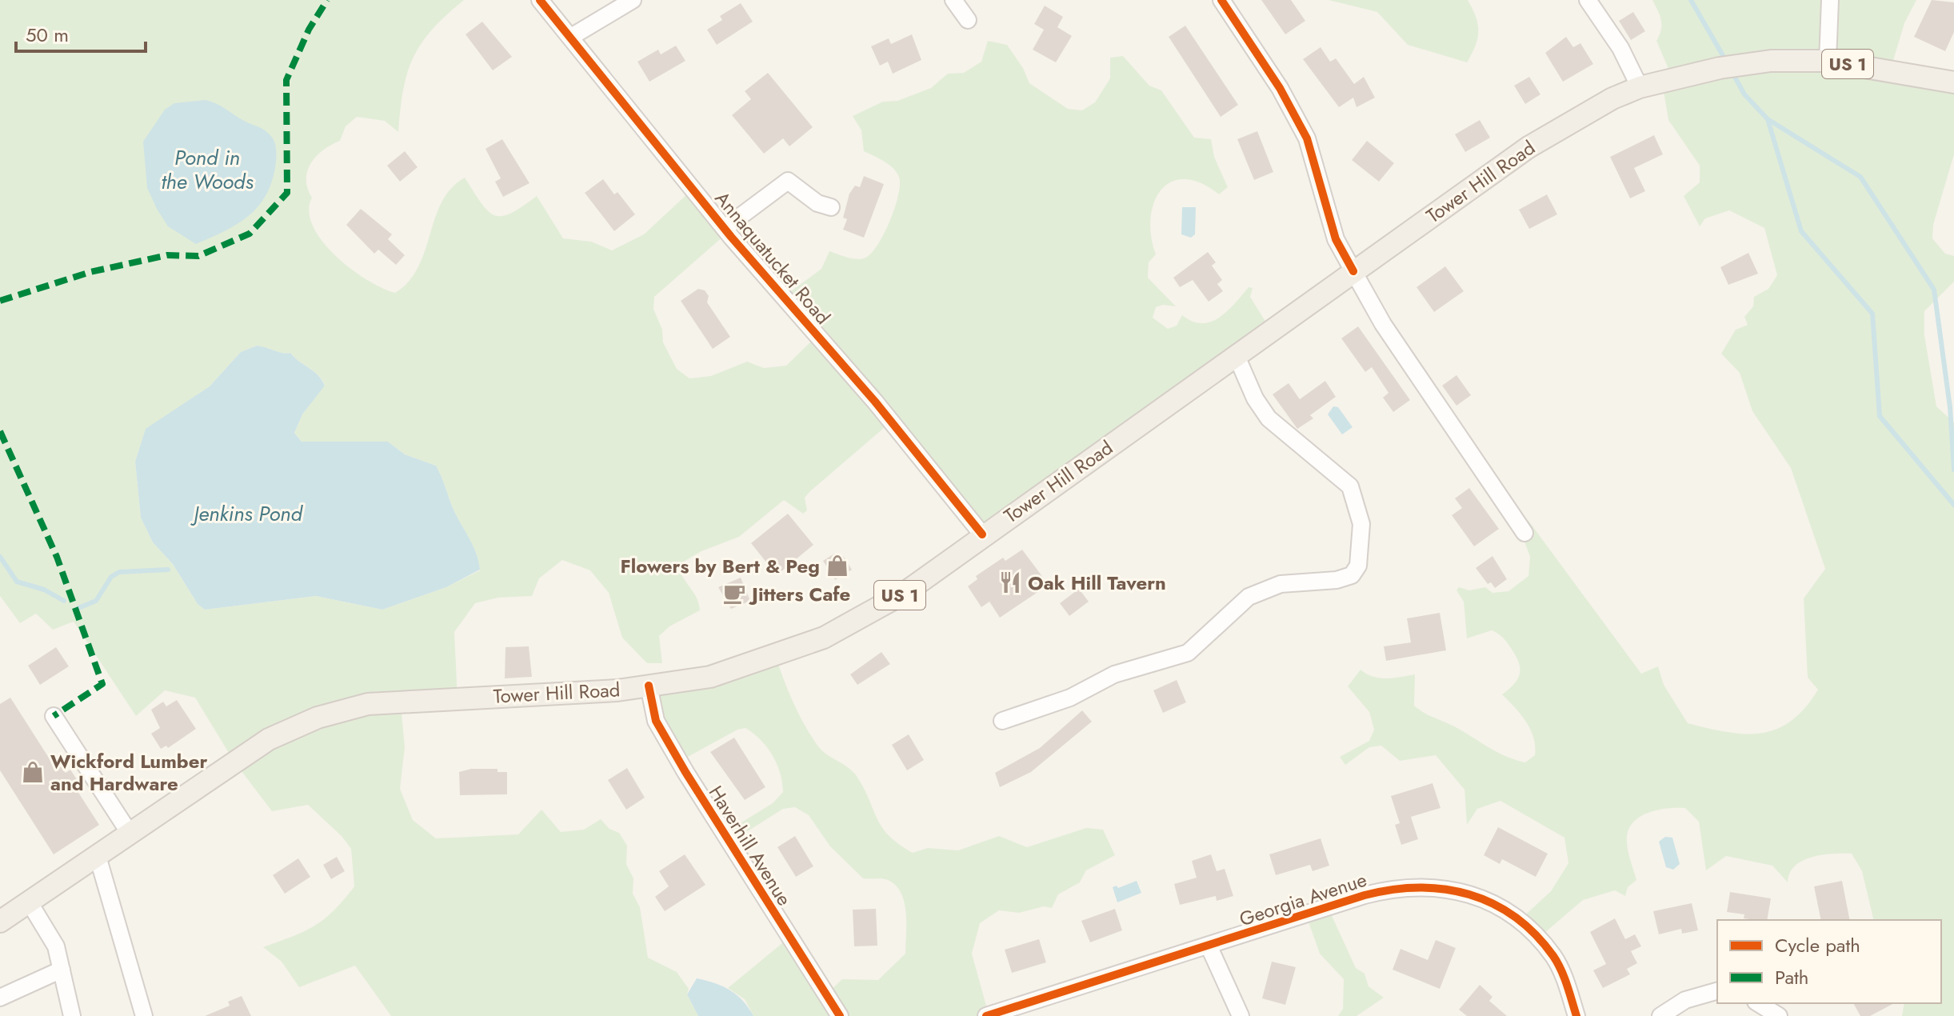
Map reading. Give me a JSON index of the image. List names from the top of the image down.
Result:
{
  "streets": {
    "main road": ["US 1", "Tower Hill Road"],
    "street": ["Annaquatucket Road", "Haverhill Avenue", "Georgia Avenue"]
  },
  "crossings": [
    ["Tower Hill Road", "Annaquatucket Road"],
    ["Tower Hill Road", "Haverhill Avenue"]
  ],
  "water": ["Pond in the Woods", "Jenkins Pond"],
  "places": {
    "shop": ["Flowers by Bert & Peg", "Wickford Lumber and Hardware"],
    "restaurant": ["Oak Hill Tavern"],
    "cafe": ["Jitters Cafe"]
  },
  "legend": ["Cycle path", "Path"],
  "scale_bar": "50 m"
}
